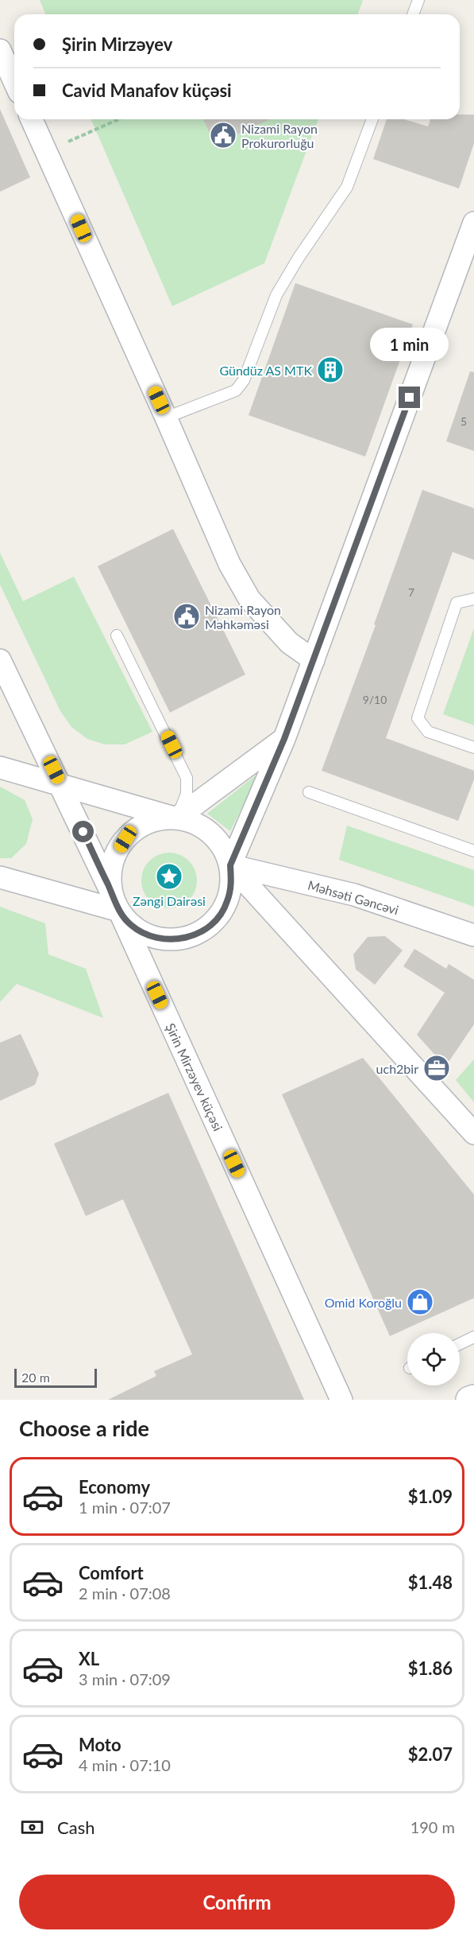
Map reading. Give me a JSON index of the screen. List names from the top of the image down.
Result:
{
  "streets": {
    "street": ["Məhsəti Gəncəvi", "Şirin Mirzəyev küçəsi"]
  },
  "crossings": [
    ["Məhsəti Gəncəvi", "Şirin Mirzəyev küçəsi"]
  ],
  "places": {
    "public building": ["Nizami Rayon Prokurorluğu", "Nizami Rayon Məhkəməsi"],
    "building": ["Gündüz AS MTK"],
    "place": ["Zəngi Dairəsi"],
    "office": ["uch2bir"],
    "shop": ["Omid Koroğlu"]
  },
  "house_numbers": ["5", "7", "9/10"],
  "scale_bar": "20 m",
  "page": {
    "banner": ["Şirin Mirzəyev", "Cavid Manafov küçəsi"],
    "bubble": "1 min",
    "scale": "20 m",
    "heading": "Choose a ride",
    "list": [
      {
        "name": "Economy",
        "note": "1 min · 07:07",
        "value": "$1.09"
      },
      {
        "name": "Comfort",
        "note": "2 min · 07:08",
        "value": "$1.48"
      },
      {
        "name": "XL",
        "note": "3 min · 07:09",
        "value": "$1.86"
      },
      {
        "name": "Moto",
        "note": "4 min · 07:10",
        "value": "$2.07"
      }
    ],
    "pay": ["Cash", "190 m"],
    "buttons": "Confirm"
  }
}
